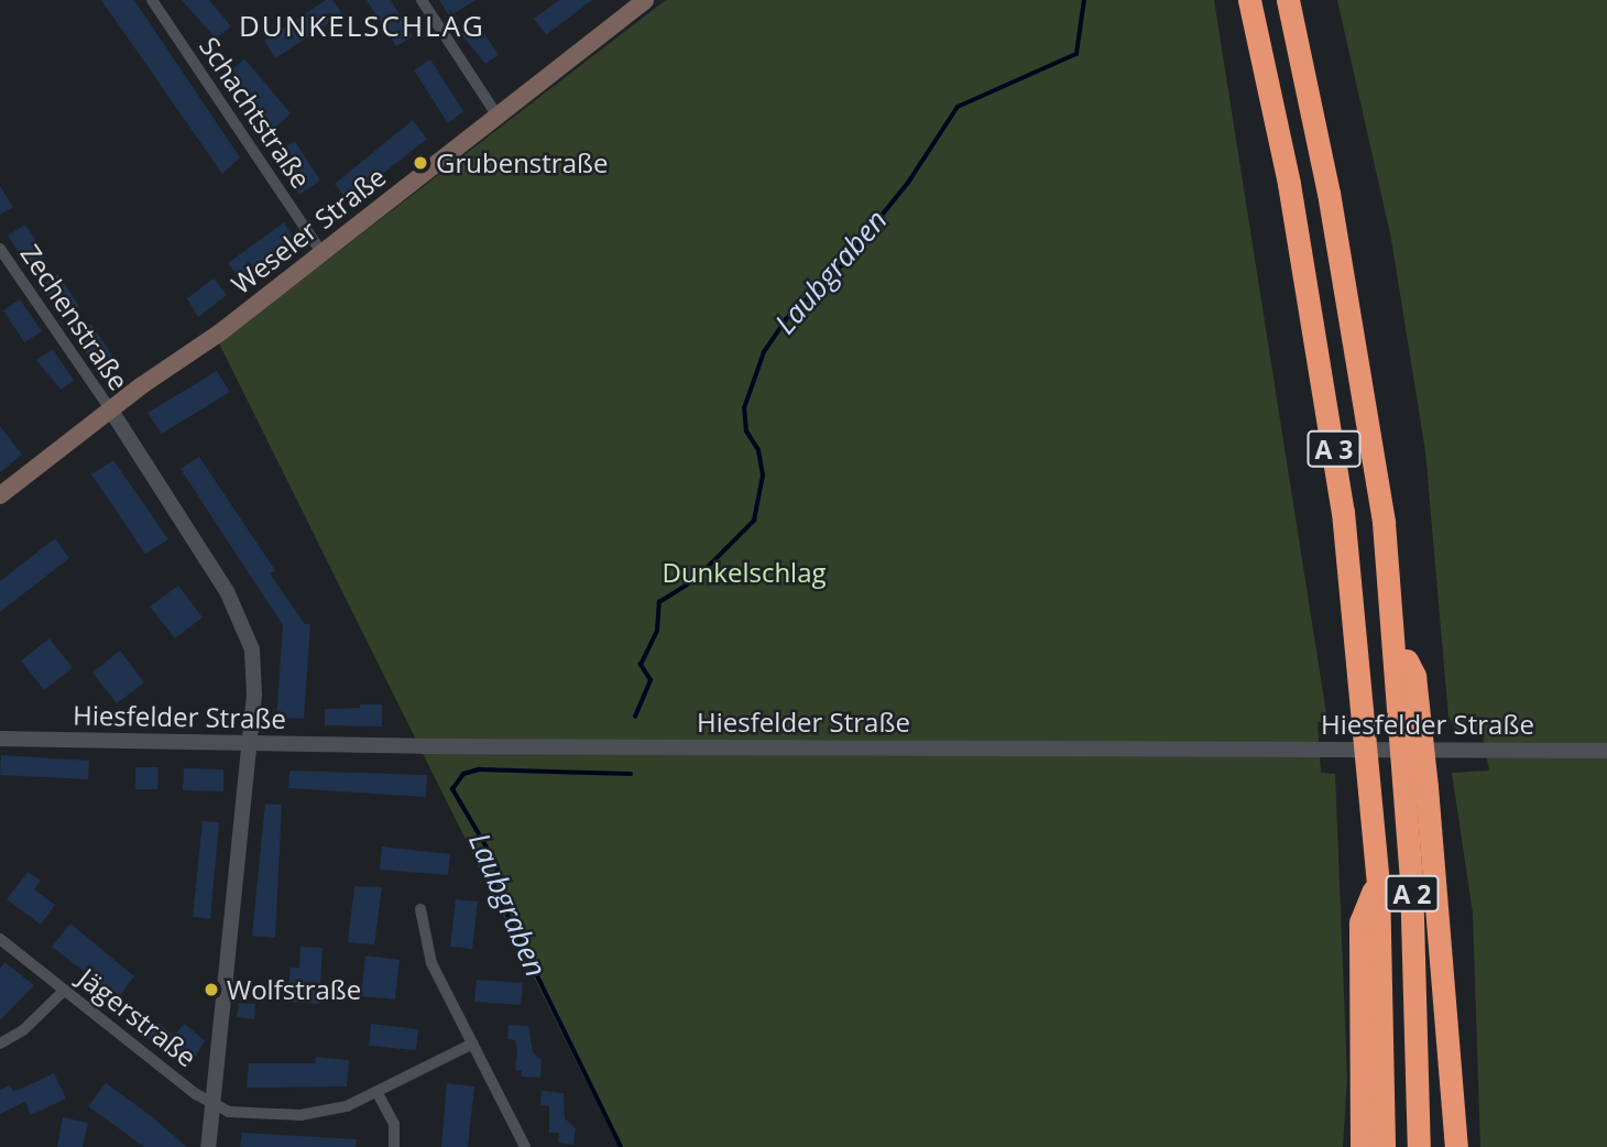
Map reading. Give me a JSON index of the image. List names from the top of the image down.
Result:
{
  "streets": {
    "highway": ["A 3", "A 2"],
    "main road": ["Weseler Straße"],
    "street": [
      "Schachtstraße",
      "Zechenstraße",
      "Hiesfelder Straße",
      "Jägerstraße"
    ]
  },
  "crossings": [
    ["Schachtstraße", "Weseler Straße"],
    ["Weseler Straße", "Zechenstraße"],
    ["A 3", "A 2"]
  ],
  "districts": ["DUNKELSCHLAG"],
  "water": ["Laubgraben"],
  "parks": ["Dunkelschlag"],
  "places": ["Grubenstraße", "Wolfstraße"]
}
